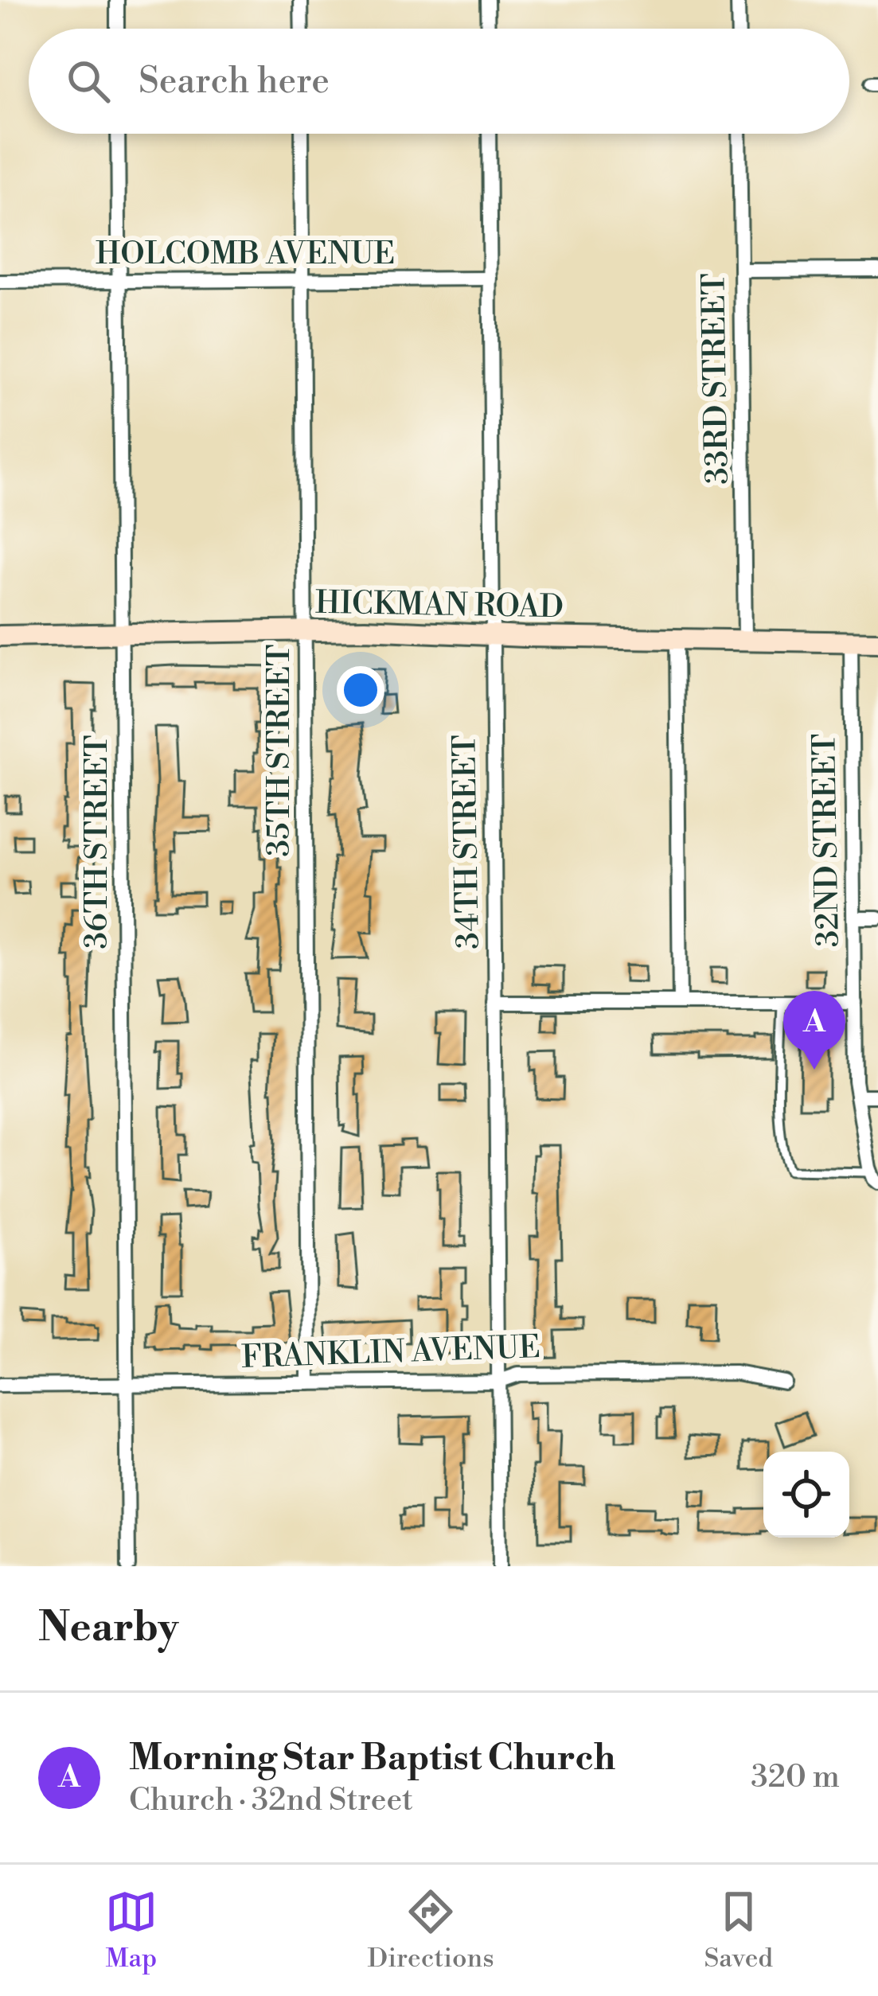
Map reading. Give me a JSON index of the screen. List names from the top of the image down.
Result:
{
  "streets": {
    "main road": ["HICKMAN ROAD"],
    "street": [
      "HOLCOMB AVENUE",
      "33RD STREET",
      "35TH STREET",
      "32ND STREET",
      "36TH STREET",
      "34TH STREET",
      "FRANKLIN AVENUE"
    ]
  },
  "crossings": [
    ["HOLCOMB AVENUE", "35TH STREET"],
    ["HOLCOMB AVENUE", "36TH STREET"],
    ["HOLCOMB AVENUE", "34TH STREET"],
    ["33RD STREET", "HICKMAN ROAD"],
    ["HICKMAN ROAD", "35TH STREET"],
    ["HICKMAN ROAD", "32ND STREET"],
    ["HICKMAN ROAD", "36TH STREET"],
    ["HICKMAN ROAD", "34TH STREET"],
    ["35TH STREET", "FRANKLIN AVENUE"],
    ["36TH STREET", "FRANKLIN AVENUE"],
    ["34TH STREET", "FRANKLIN AVENUE"]
  ],
  "page": {
    "search": "Search here",
    "pins": "A",
    "heading": "Nearby",
    "list": [
      {
        "mark": "A",
        "name": "Morning Star Baptist Church",
        "note": "Church · 32nd Street",
        "value": "320 m"
      }
    ],
    "nav": ["Map", "Directions", "Saved"]
  }
}
